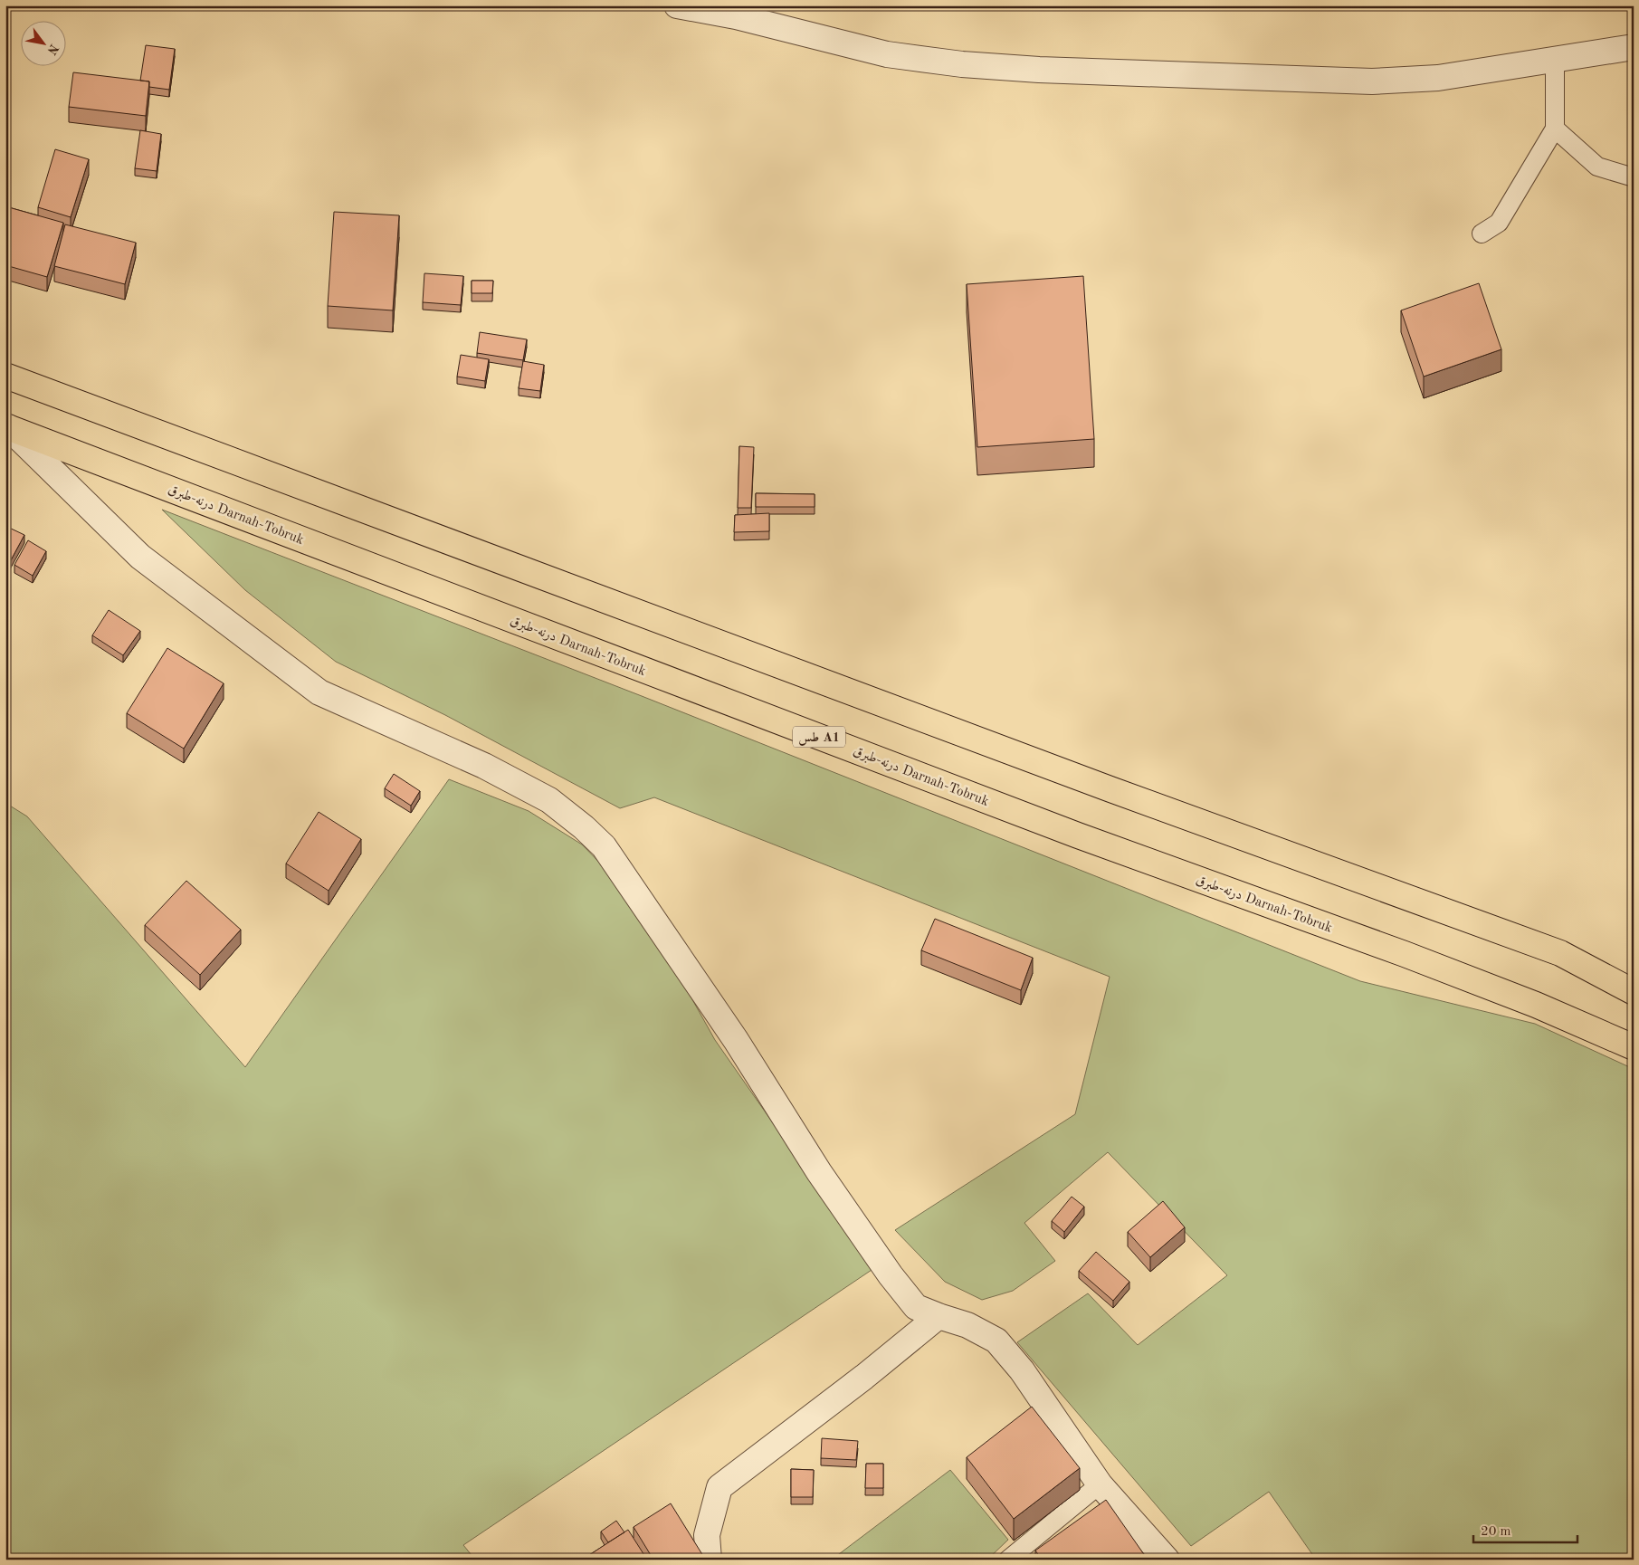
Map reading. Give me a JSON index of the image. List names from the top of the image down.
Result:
{
  "streets": {
    "highway": ["درنه-طبرق Darnah-Tobruk", "طس A1"]
  },
  "scale_bar": "20 m",
  "north": "bottom right"
}
